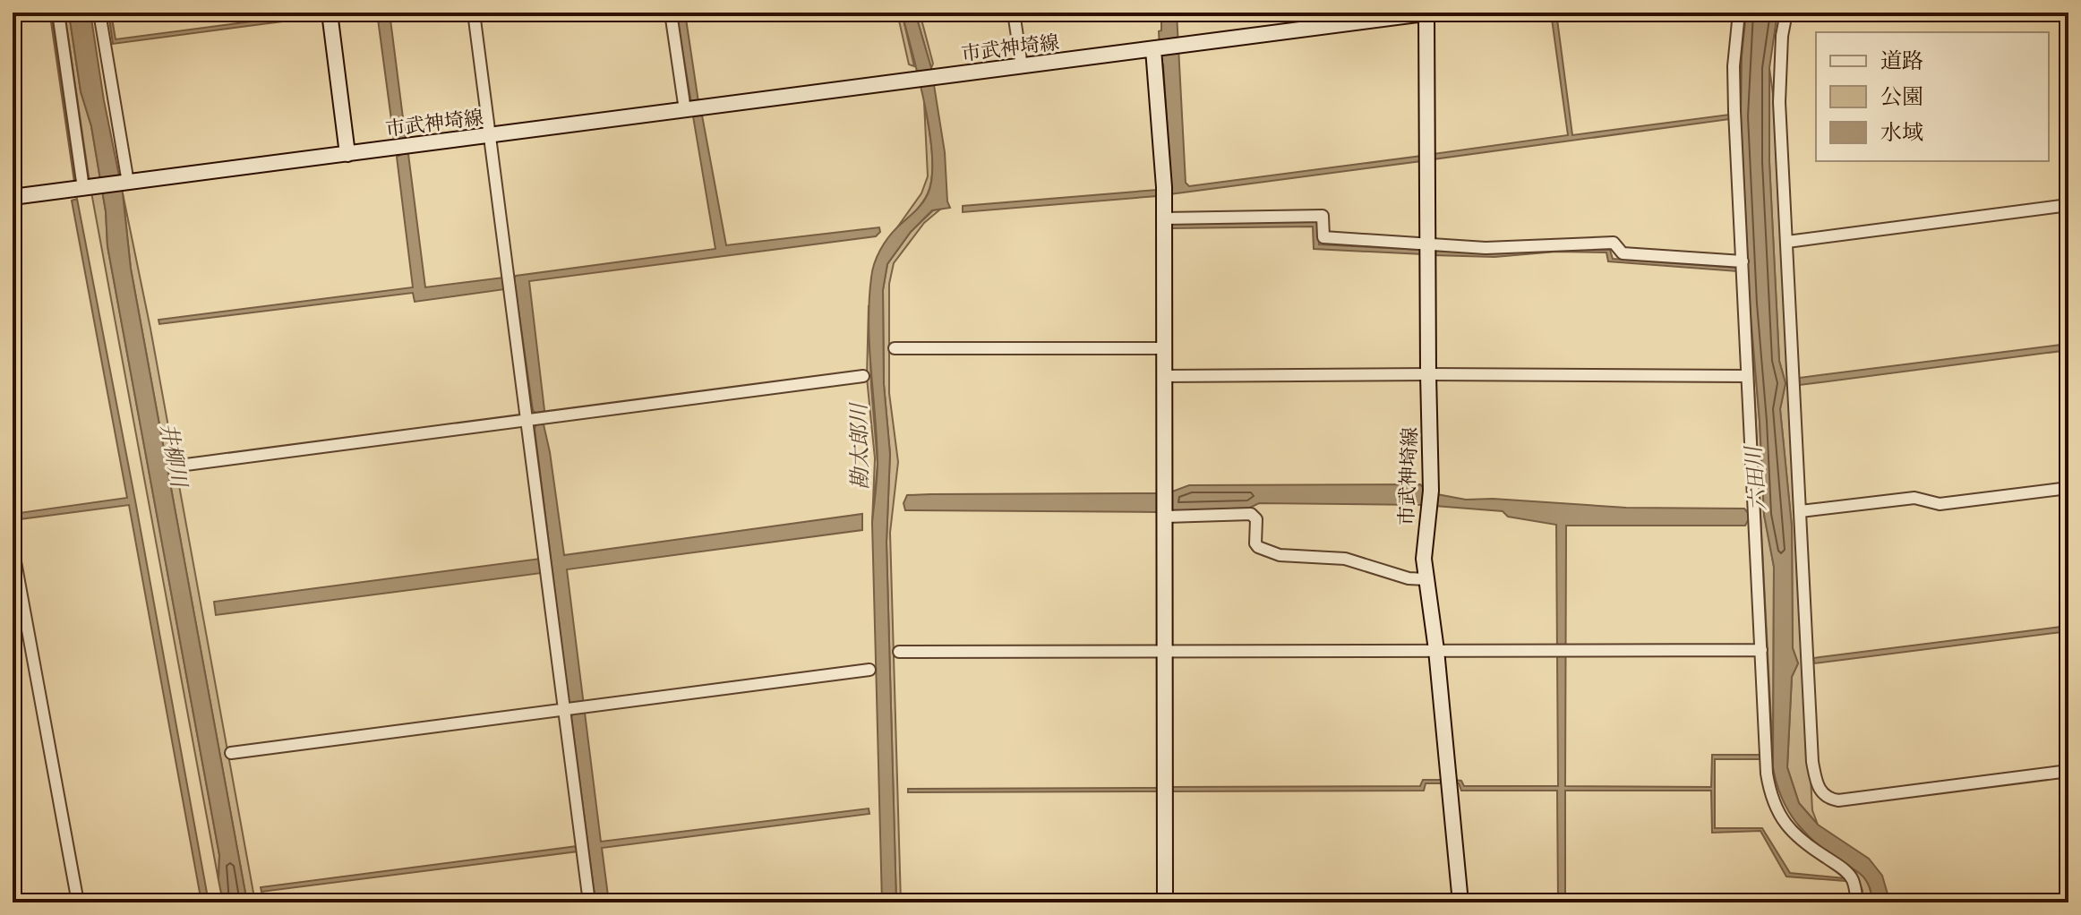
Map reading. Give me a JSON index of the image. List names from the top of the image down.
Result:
{
  "streets": {
    "main road": ["市武神埼線"]
  },
  "water": ["勘太郎川", "井柳川", "六田川"],
  "legend": ["道路", "公園", "水域"]
}
